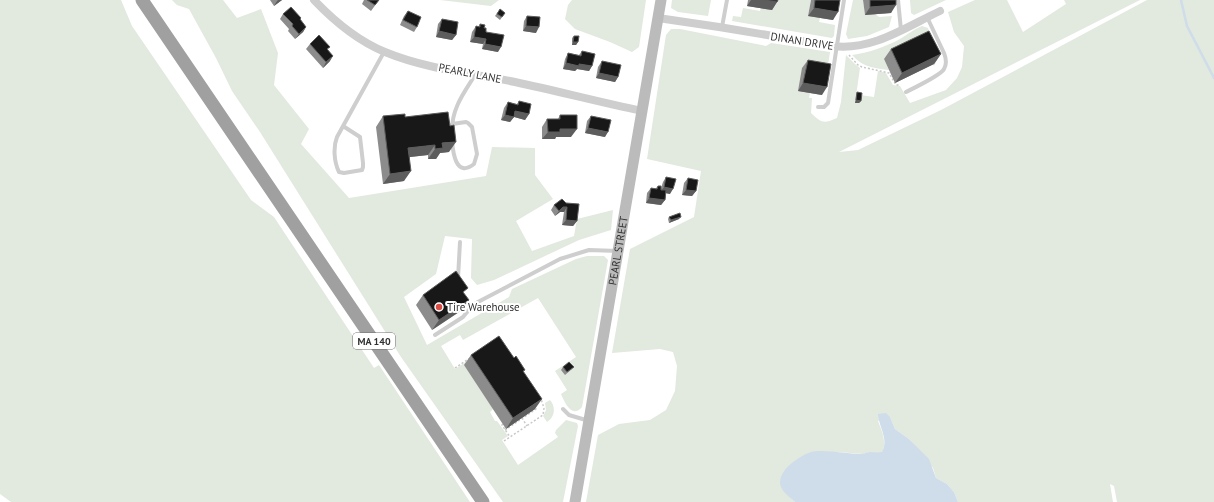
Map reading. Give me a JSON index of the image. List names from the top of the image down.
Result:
{
  "streets": {
    "highway": ["MA 140"],
    "main road": ["PEARL STREET"],
    "street": ["DINAN DRIVE", "PEARLY LANE"]
  },
  "crossings": [
    ["DINAN DRIVE", "PEARL STREET"],
    ["PEARLY LANE", "PEARL STREET"]
  ],
  "places": ["Tire Warehouse"]
}
